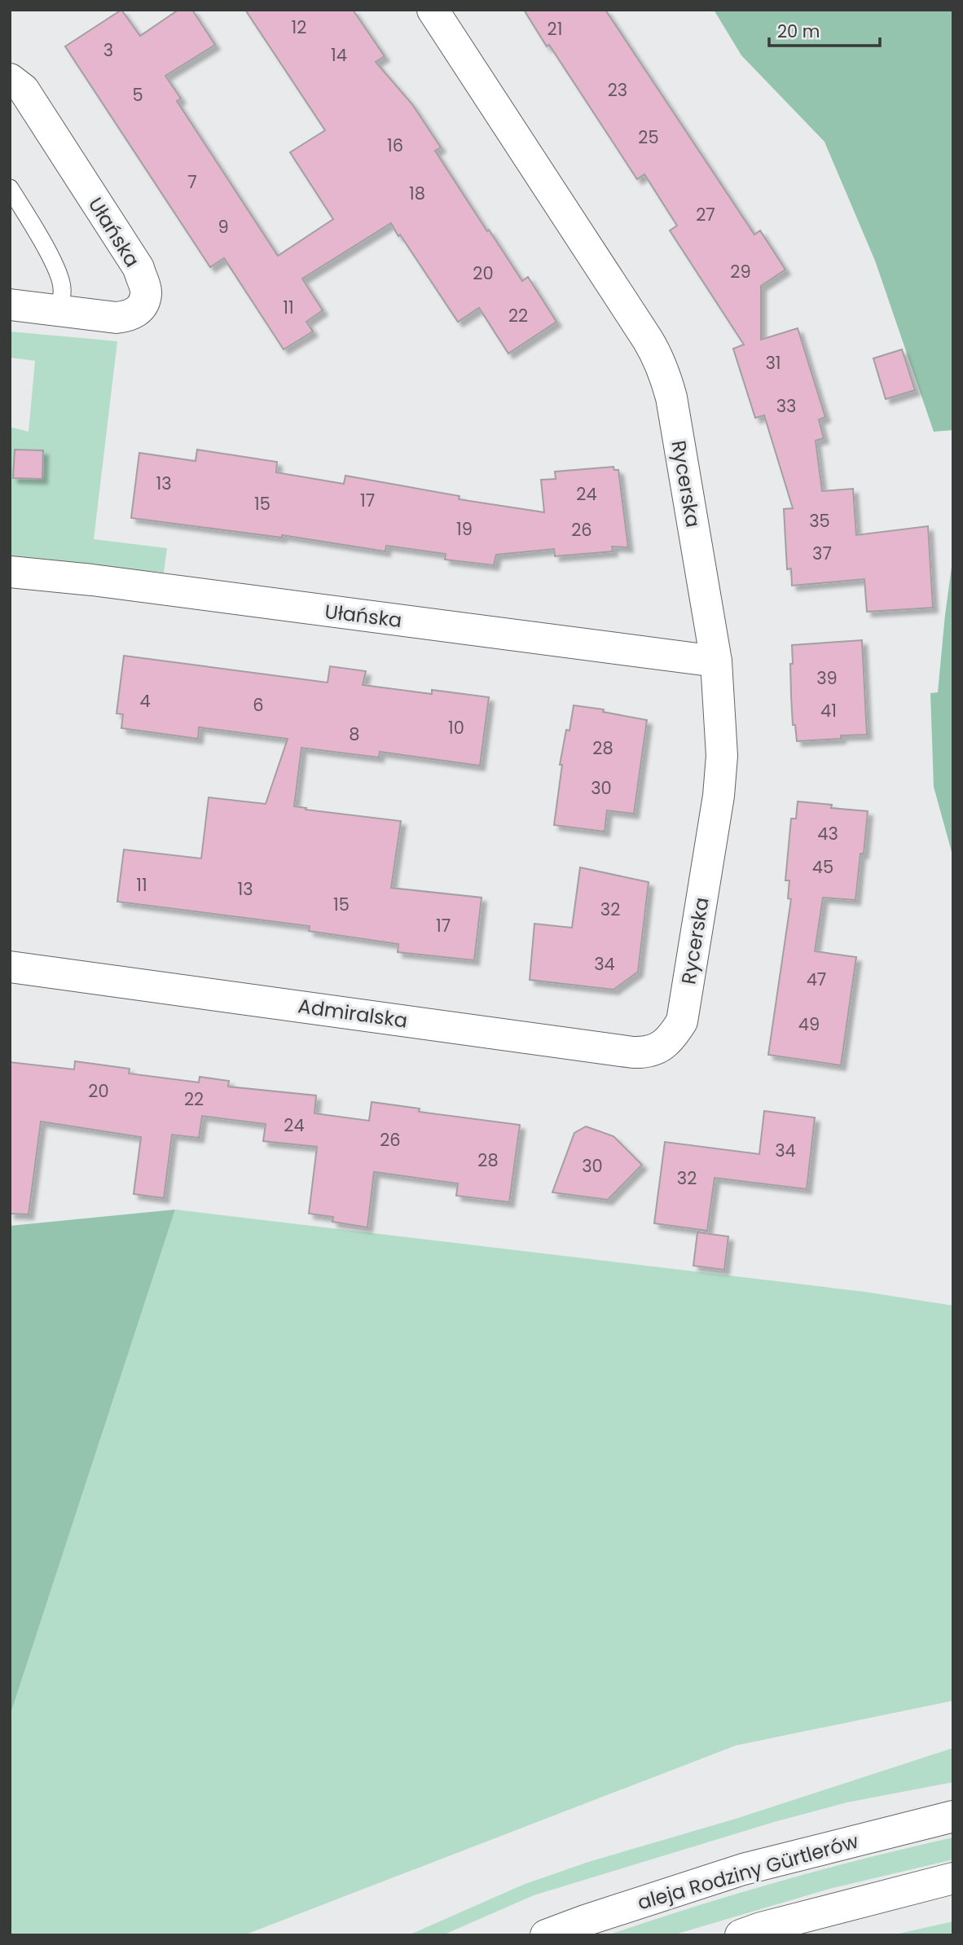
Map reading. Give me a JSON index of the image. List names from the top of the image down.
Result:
{
  "streets": {
    "street": [
      "Ułańska",
      "Rycerska",
      "Admiralska",
      "aleja Rodziny Gürtlerów"
    ]
  },
  "crossings": [
    ["Ułańska", "Rycerska"],
    ["Rycerska", "Admiralska"]
  ],
  "house_numbers": [
    "12",
    "21",
    "3",
    "14",
    "23",
    "5",
    "25",
    "16",
    "7",
    "18",
    "27",
    "9",
    "29",
    "20",
    "11",
    "22",
    "31",
    "33",
    "13",
    "24",
    "17",
    "15",
    "35",
    "19",
    "26",
    "37",
    "39",
    "4",
    "6",
    "41",
    "10",
    "8",
    "28",
    "30",
    "43",
    "45",
    "11",
    "13",
    "15",
    "32",
    "17",
    "34",
    "47",
    "49",
    "20",
    "22",
    "24",
    "26",
    "34",
    "28",
    "30",
    "32"
  ],
  "scale_bar": "20 m"
}
